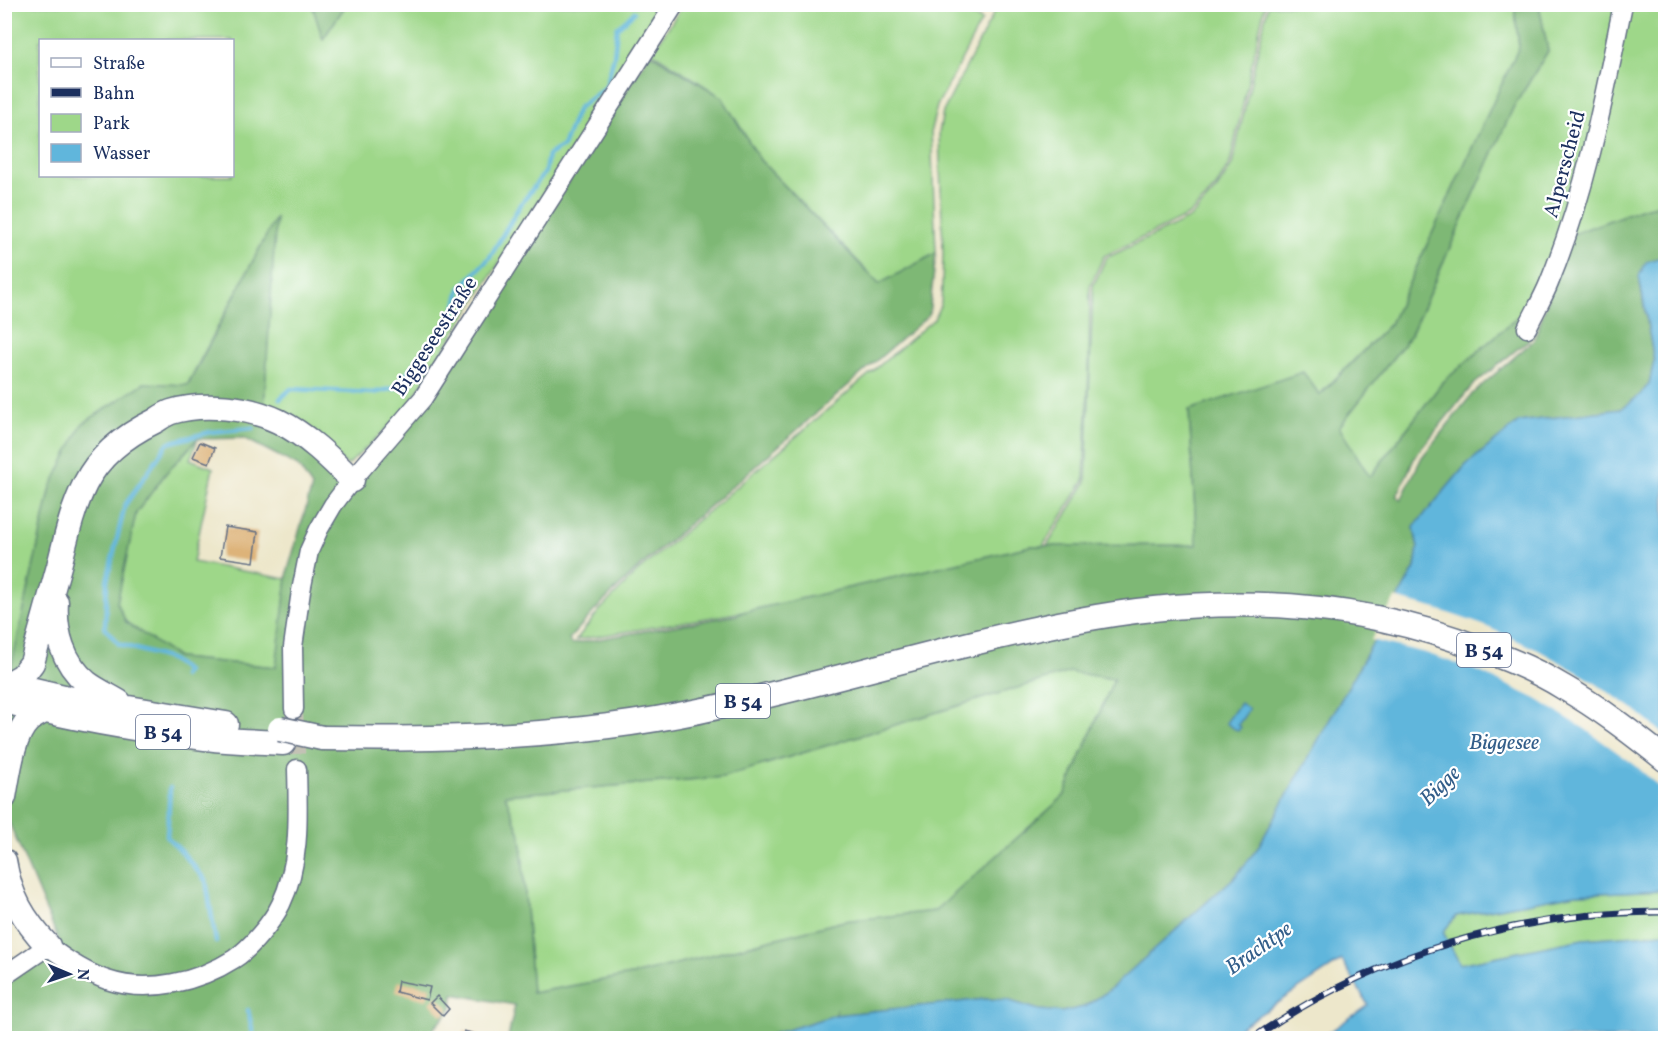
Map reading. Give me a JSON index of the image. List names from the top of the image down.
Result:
{
  "streets": {
    "main road": ["B 54"],
    "street": ["Alperscheid", "Biggeseestraße"]
  },
  "water": ["Biggesee", "Bigge", "Brachtpe"],
  "legend": [
    "Straße",
    "Bahn",
    "Park",
    "Wasser"
  ],
  "north": "right"
}
